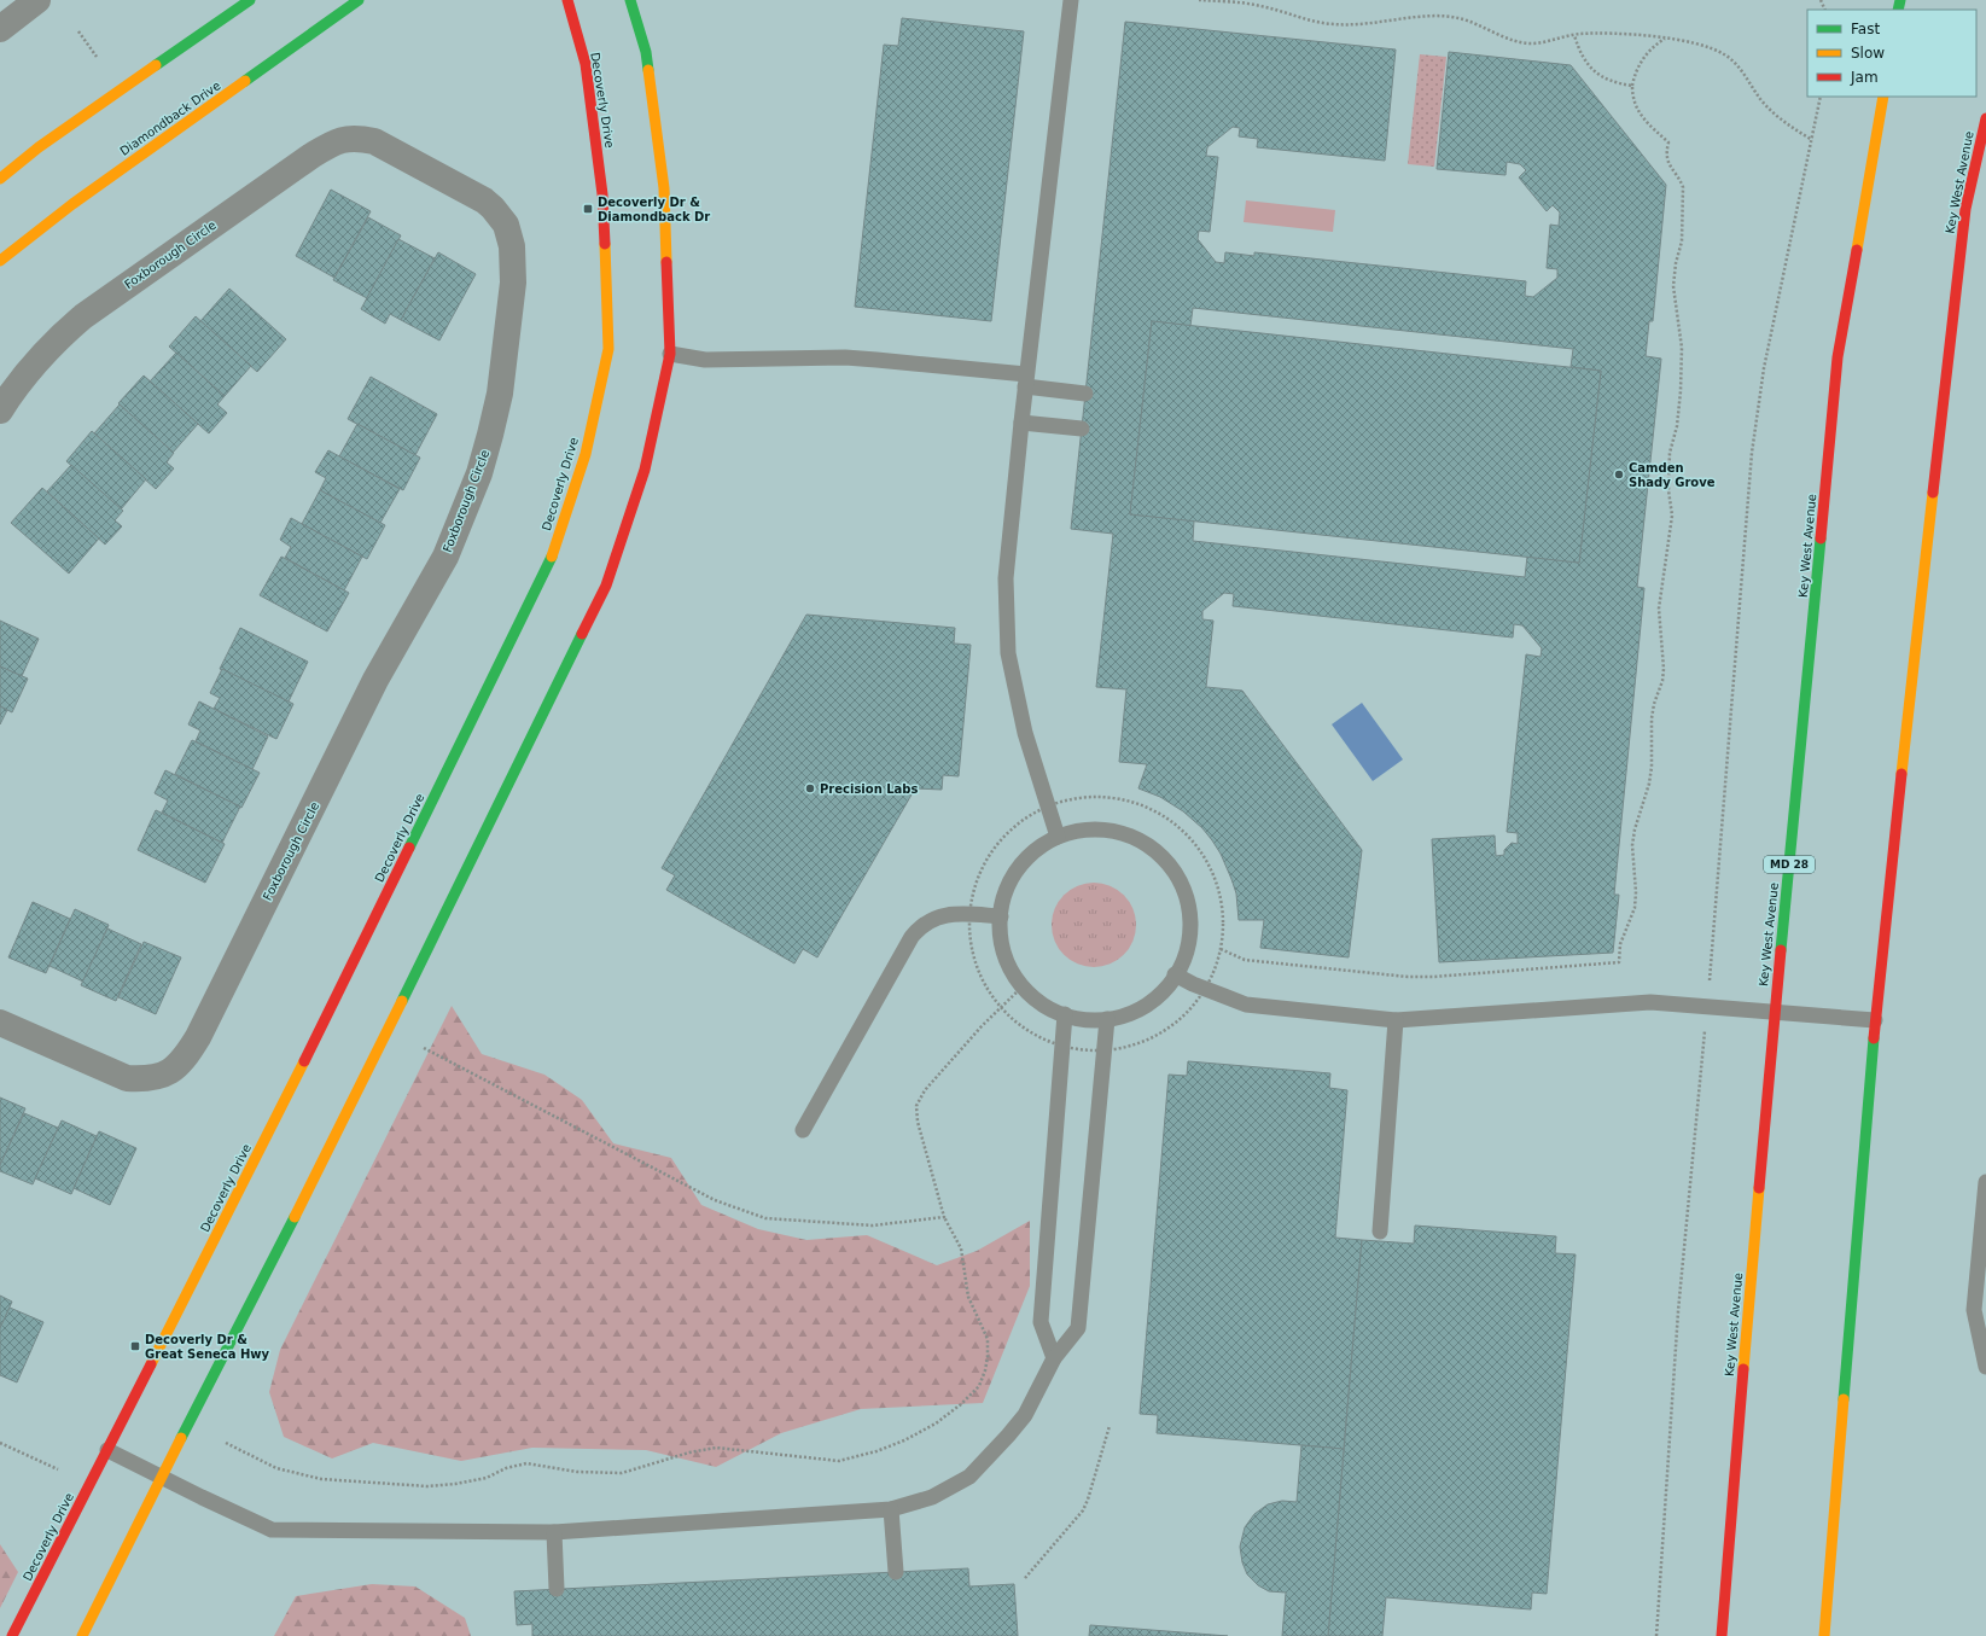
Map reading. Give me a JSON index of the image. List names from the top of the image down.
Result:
{
  "streets": {
    "street": [
      "Decoverly Drive",
      "Diamondback Drive",
      "Key West Avenue",
      "Foxborough Circle",
      "MD 28"
    ]
  },
  "places": {
    "transit": ["Decoverly Dr & Diamondback Dr", "Decoverly Dr & Great Seneca Hwy"],
    "other": ["Camden Shady Grove", "Precision Labs"]
  },
  "legend": ["Fast", "Slow", "Jam"]
}
